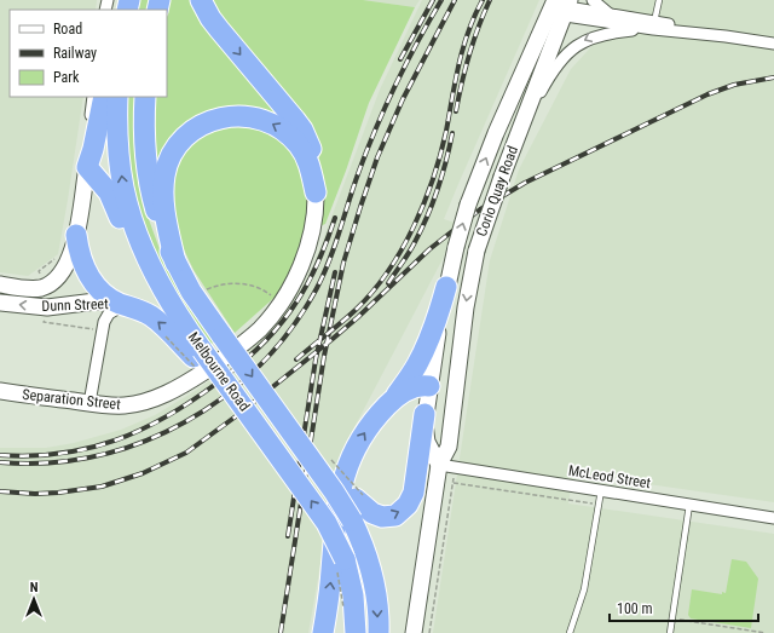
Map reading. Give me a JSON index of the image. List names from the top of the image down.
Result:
{
  "streets": {
    "highway": ["Melbourne Road"],
    "main road": ["Corio Quay Road", "Dunn Street", "Separation Street"],
    "street": ["McLeod Street"]
  },
  "crossings": [
    ["Corio Quay Road", "McLeod Street"]
  ],
  "one_way": ["Dunn Street"],
  "legend": ["Road", "Railway", "Park"],
  "scale_bar": "100 m",
  "north": "top"
}
